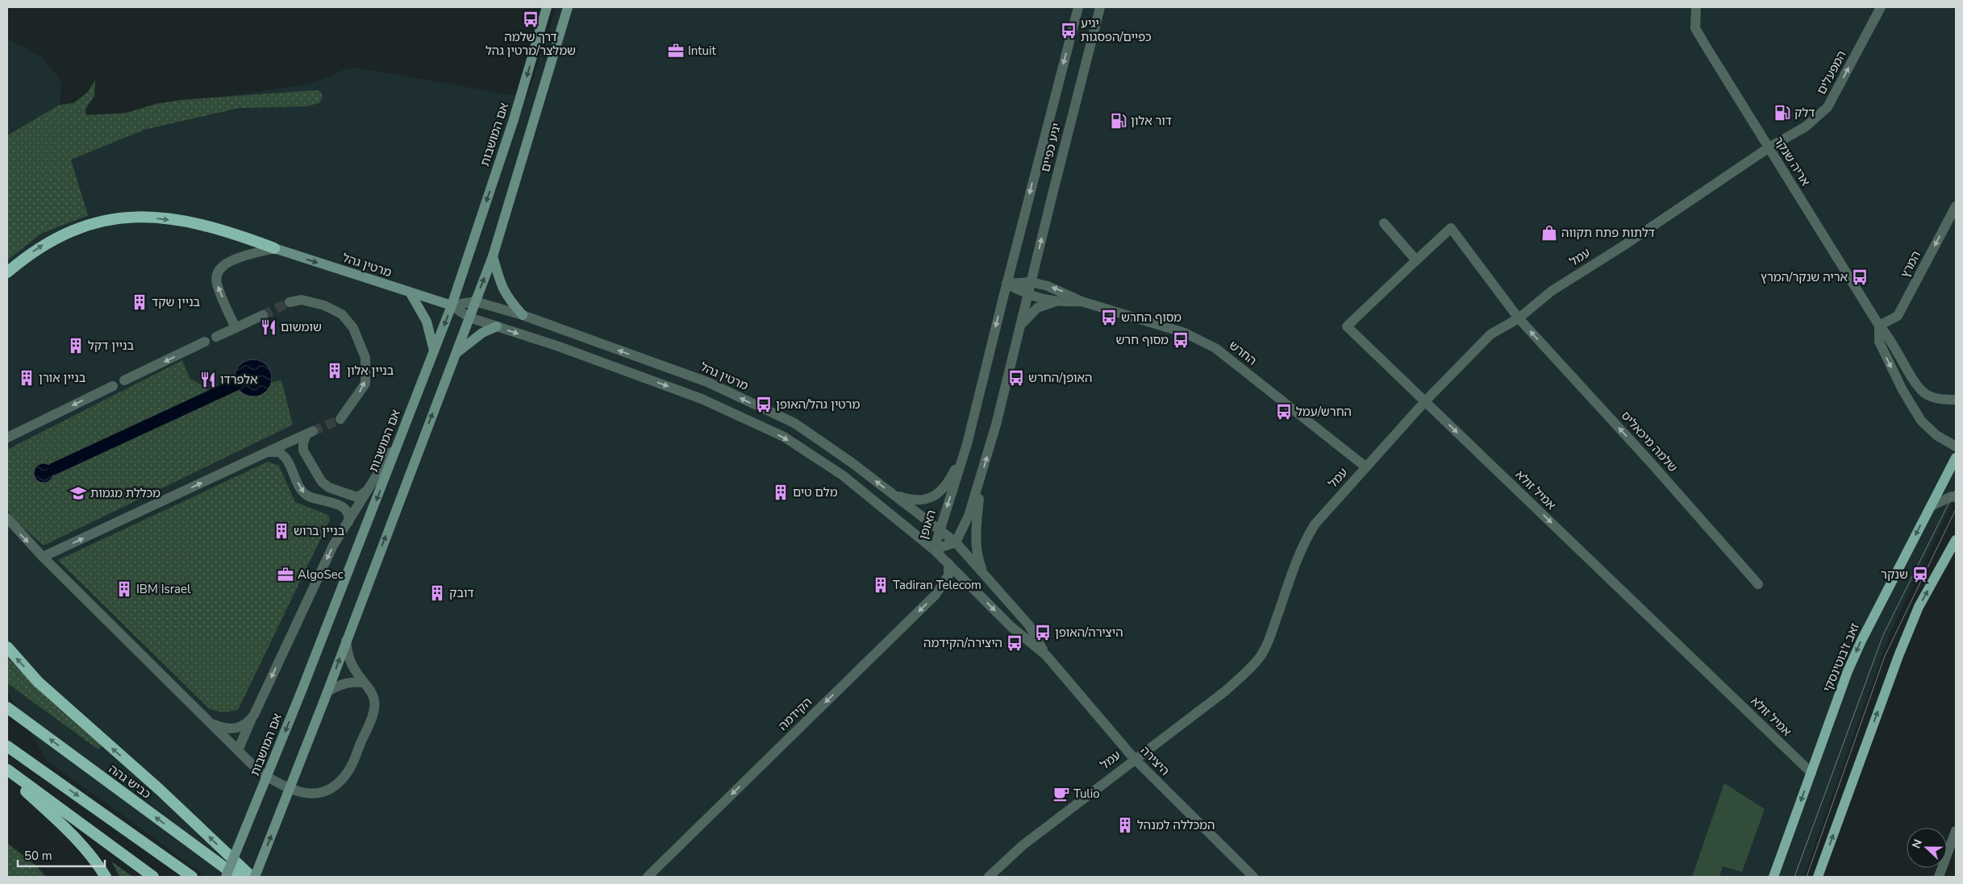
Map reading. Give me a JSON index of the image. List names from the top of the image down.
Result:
{
  "streets": {
    "highway": ["כביש גהה"],
    "main road": ["אם המושבות", "מרטין גהל", "זאב ז'בוטינסקי"],
    "street": [
      "המפעלים",
      "יגיע כפיים",
      "אריה שנקר",
      "עמל",
      "המרץ",
      "החרש",
      "שלמה מיכאליס",
      "אמיל זולא",
      "האופן",
      "הקידמה",
      "היצירה"
    ]
  },
  "crossings": [
    ["המפעלים", "אריה שנקר"],
    ["המפעלים", "עמל"],
    ["אם המושבות", "מרטין גהל"],
    ["יגיע כפיים", "החרש"],
    ["יגיע כפיים", "האופן"],
    ["אריה שנקר", "עמל"],
    ["אריה שנקר", "המרץ"],
    ["עמל", "החרש"],
    ["עמל", "שלמה מיכאליס"],
    ["עמל", "אמיל זולא"],
    ["עמל", "היצירה"],
    ["מרטין גהל", "האופן"],
    ["מרטין גהל", "היצירה"],
    ["החרש", "האופן"],
    ["שלמה מיכאליס", "אמיל זולא"],
    ["אמיל זולא", "זאב ז'בוטינסקי"],
    ["האופן", "היצירה"],
    ["הקידמה", "היצירה"]
  ],
  "one_way": [
    "המפעלים",
    "המרץ",
    "שלמה מיכאליס",
    "אמיל זולא",
    "הקידמה"
  ],
  "places": {
    "bus stop": [
      "דרך שלמה שמלצר/מרטין גהל",
      "יגיע כפיים/הפסגות",
      "אריה שנקר/המרץ",
      "מסוף החרש",
      "מסוף חרש",
      "האופן/החרש",
      "מרטין גהל/האופן",
      "החרש/עמל",
      "היצירה/האופן",
      "היצירה/הקידמה"
    ],
    "office": ["Intuit", "AlgoSec"],
    "fuel station": ["דלק", "דור אלון"],
    "shop": ["דלתות פתח תקווה"],
    "building": [
      "בניין שקד",
      "בניין דקל",
      "בניין אלון",
      "בניין אורן",
      "מלם טים",
      "בניין ברוש",
      "Tadiran Telecom",
      "IBM Israel",
      "דובק",
      "המכללה למנהל"
    ],
    "restaurant": ["שומשום", "אלפרדו"],
    "school or university": ["מכללת מגמות"],
    "station": ["שנקר"],
    "cafe": ["Tulio"]
  },
  "scale_bar": "50 m",
  "north": "left"
}
